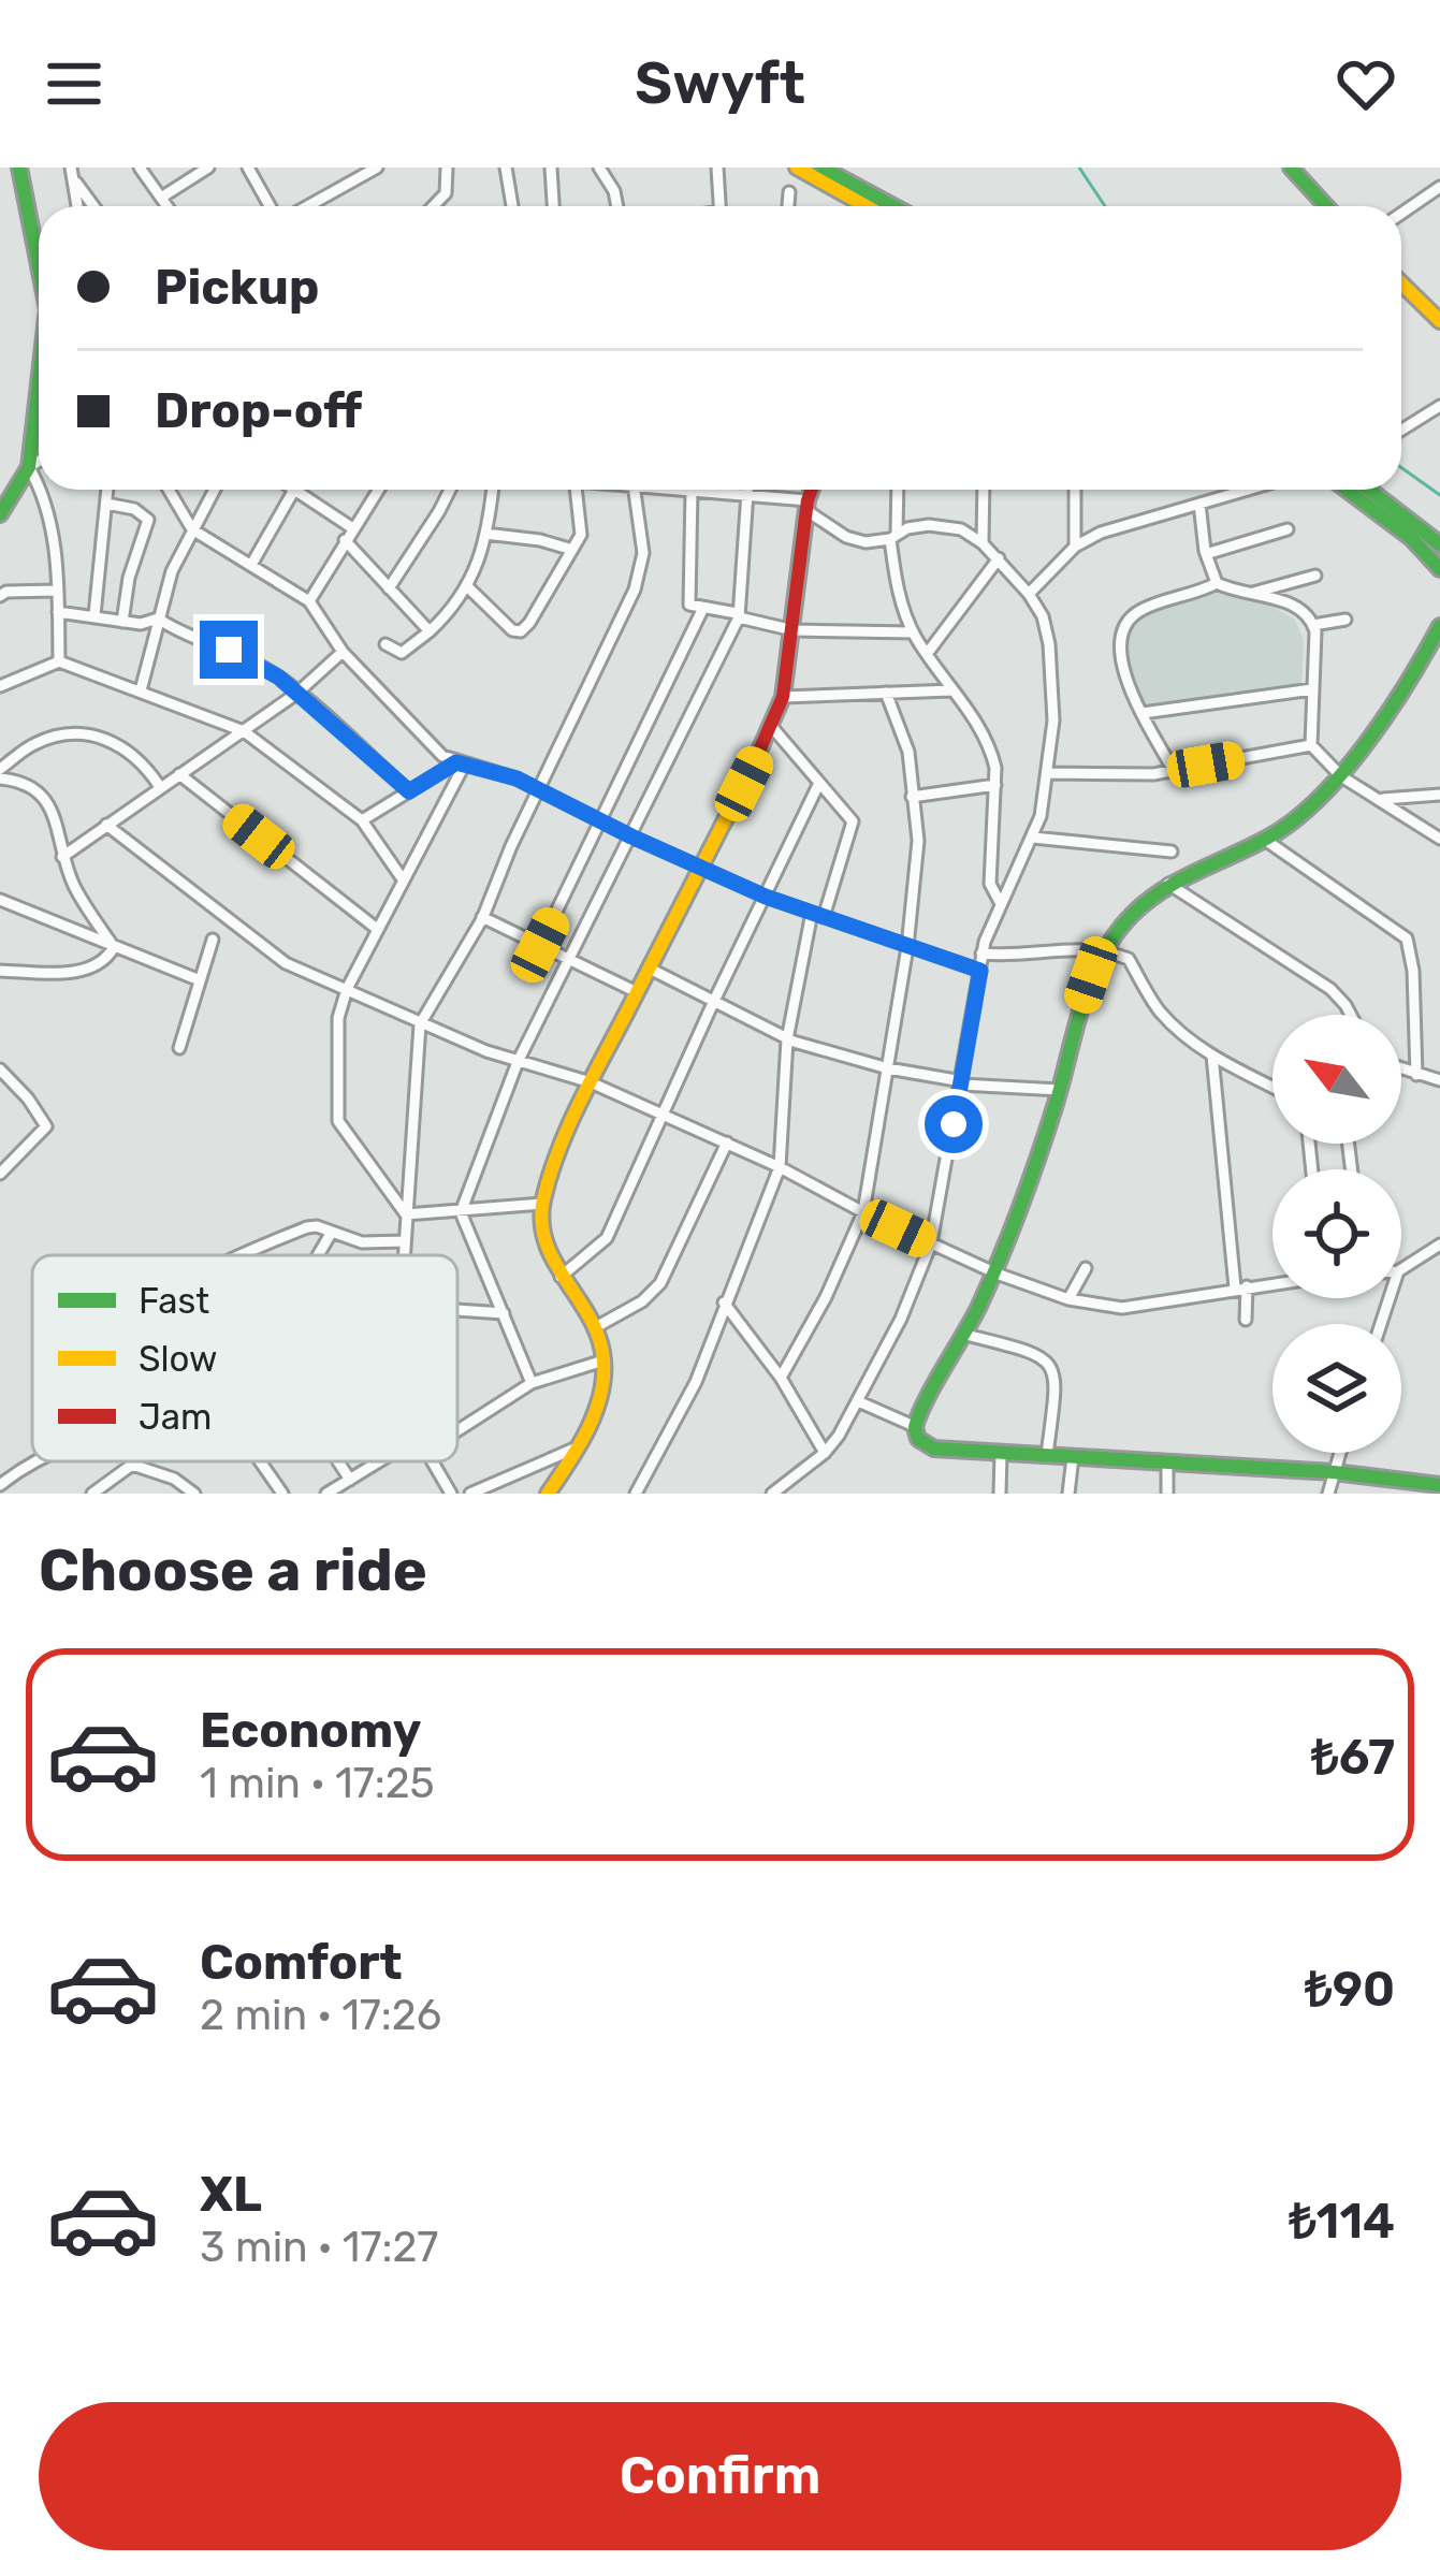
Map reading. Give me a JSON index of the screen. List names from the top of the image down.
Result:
{
  "legend": ["Fast", "Slow", "Jam"],
  "north": "top left",
  "page": {
    "header": "Swyft",
    "banner": ["Pickup", "Drop-off"],
    "heading": "Choose a ride",
    "list": [
      {
        "name": "Economy",
        "note": "1 min · 17:25",
        "value": "₺67"
      },
      {
        "name": "Comfort",
        "note": "2 min · 17:26",
        "value": "₺90"
      },
      {
        "name": "XL",
        "note": "3 min · 17:27",
        "value": "₺114"
      }
    ],
    "buttons": "Confirm"
  }
}
